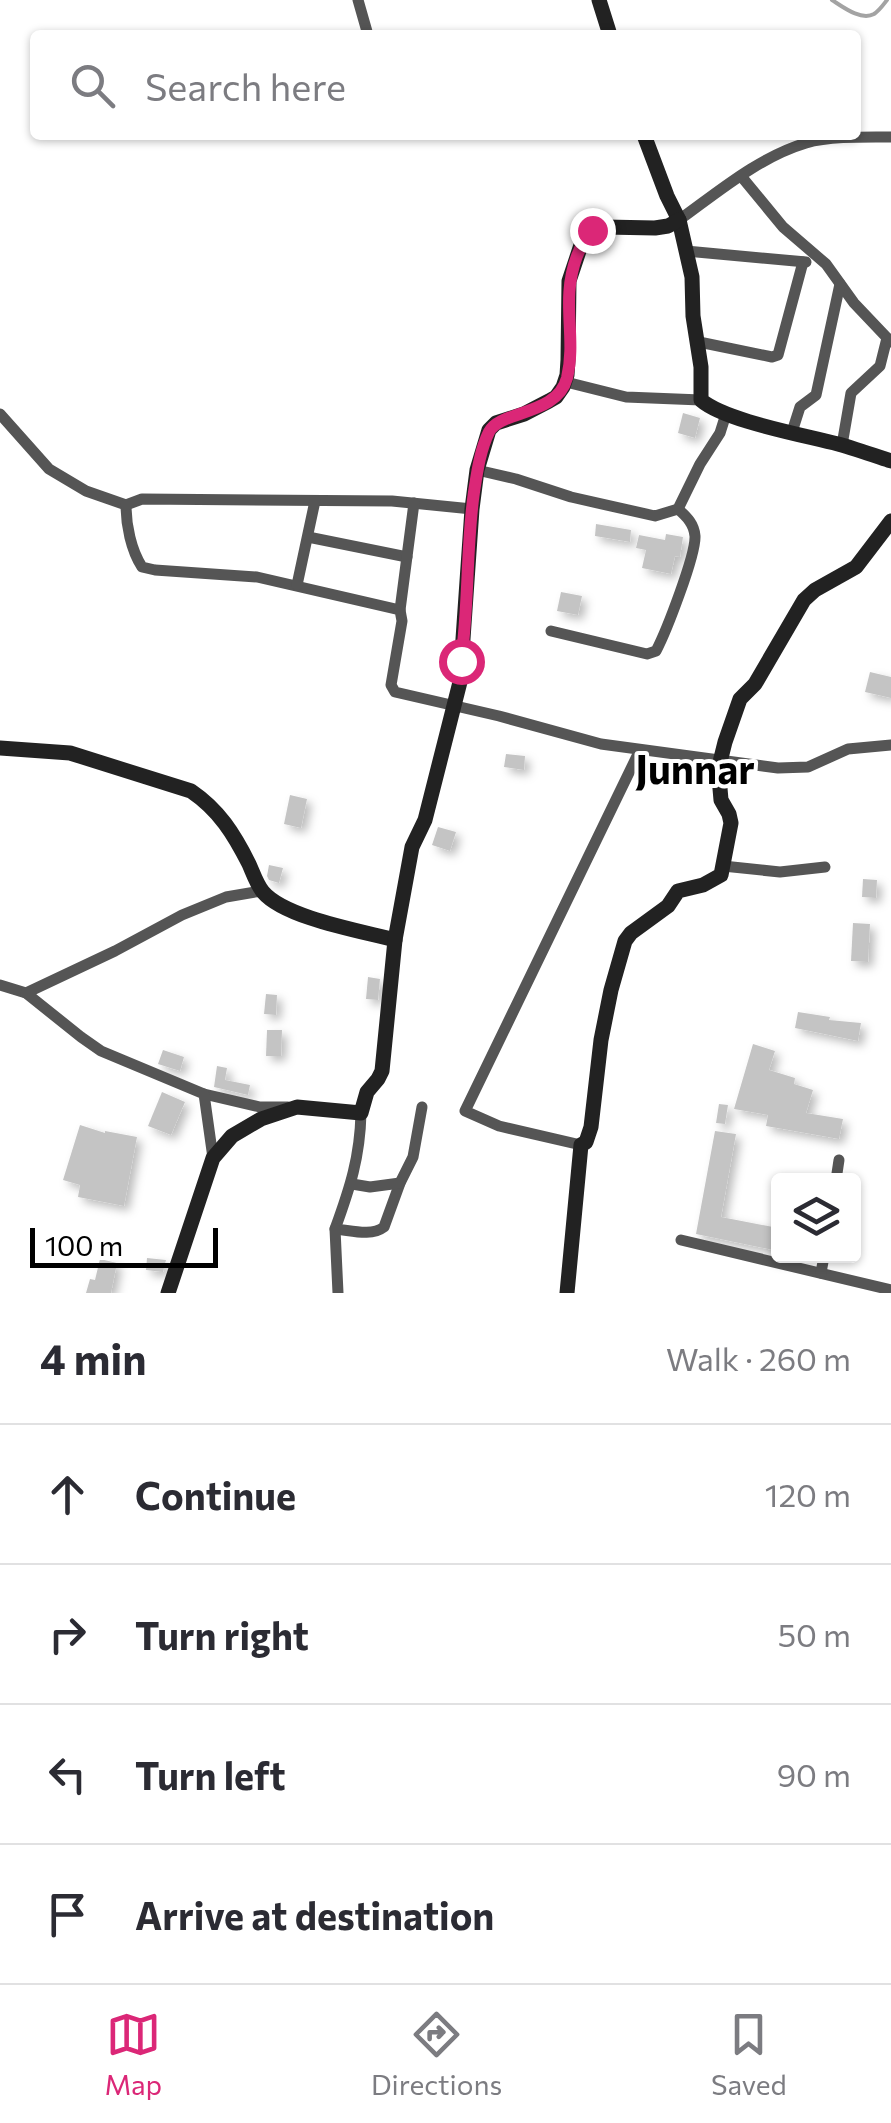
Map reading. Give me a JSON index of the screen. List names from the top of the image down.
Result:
{
  "districts": ["Junnar"],
  "scale_bar": "100 m",
  "page": {
    "search": "Search here",
    "scale": "100 m",
    "heading": ["4 min", "Walk · 260 m"],
    "list": [
      ["Continue", "120 m"],
      ["Turn right", "50 m"],
      ["Turn left", "90 m"],
      "Arrive at destination"
    ],
    "nav": ["Map", "Directions", "Saved"]
  }
}
